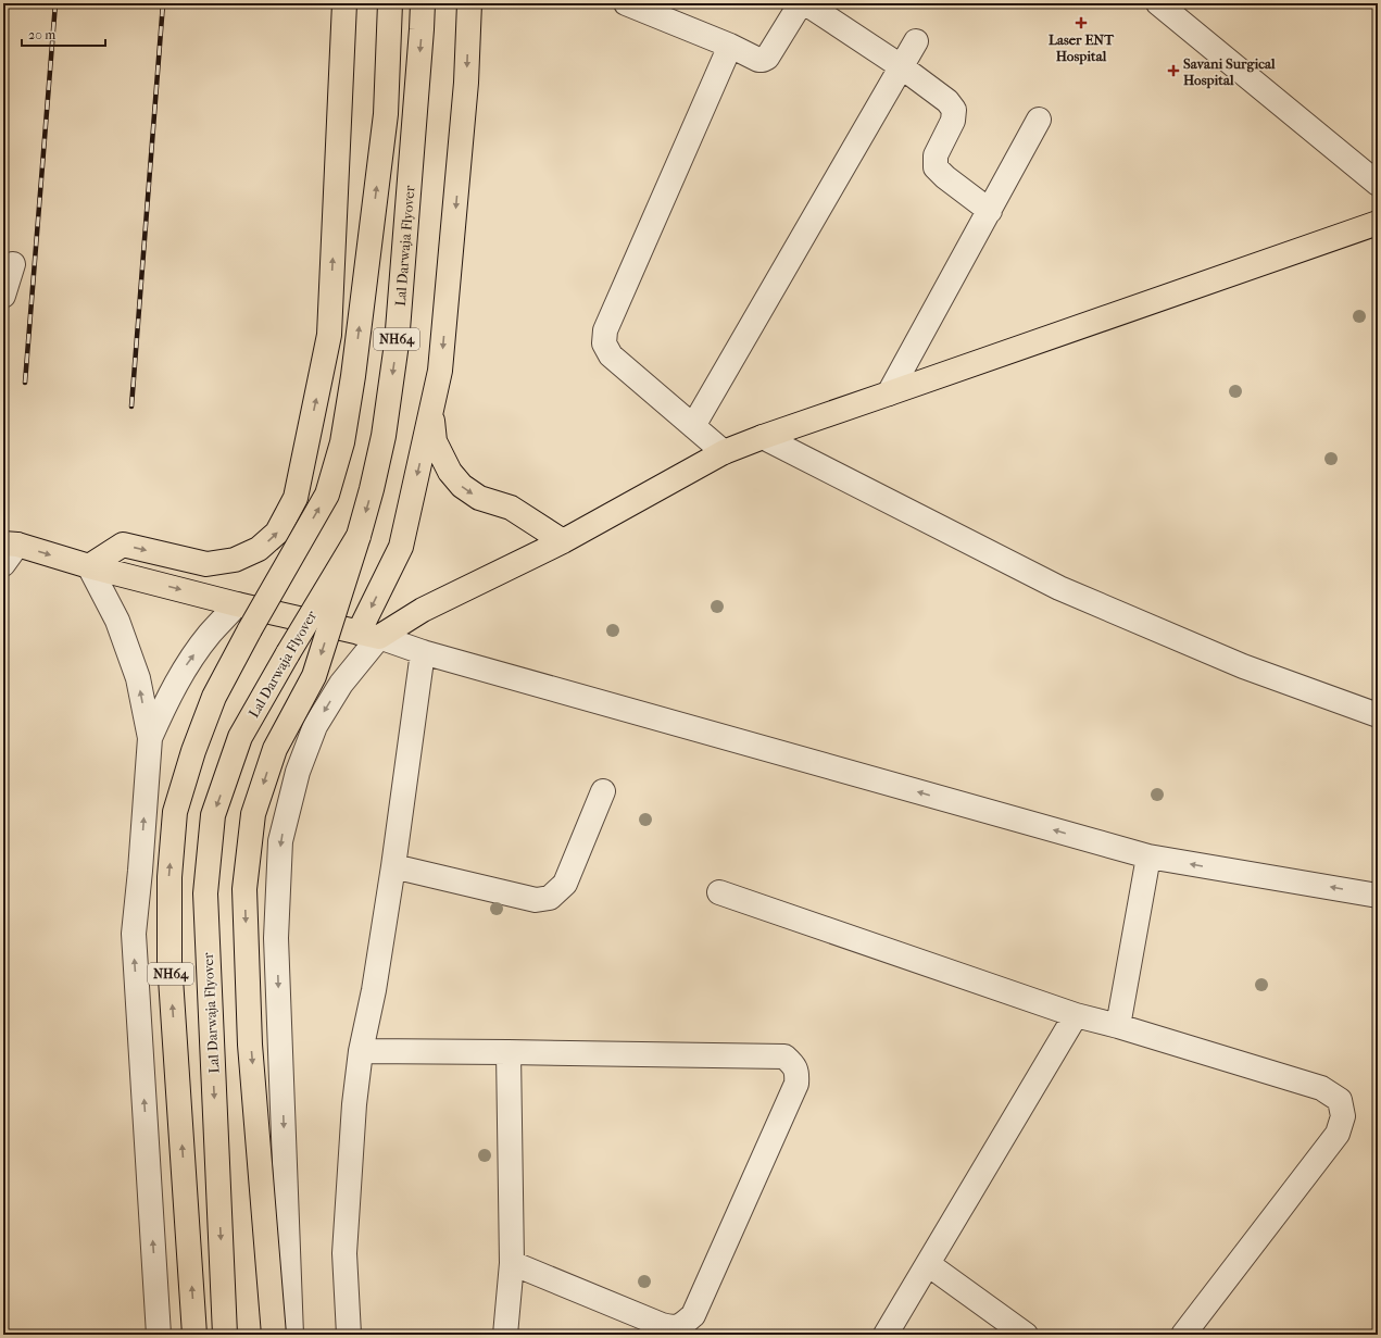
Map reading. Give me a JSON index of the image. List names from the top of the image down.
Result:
{
  "streets": {
    "main road": ["Lal Darwaja Flyover", "NH64"]
  },
  "places": {
    "health": ["Laser ENT Hospital", "Savani Surgical Hospital"]
  },
  "scale_bar": "20 m"
}
